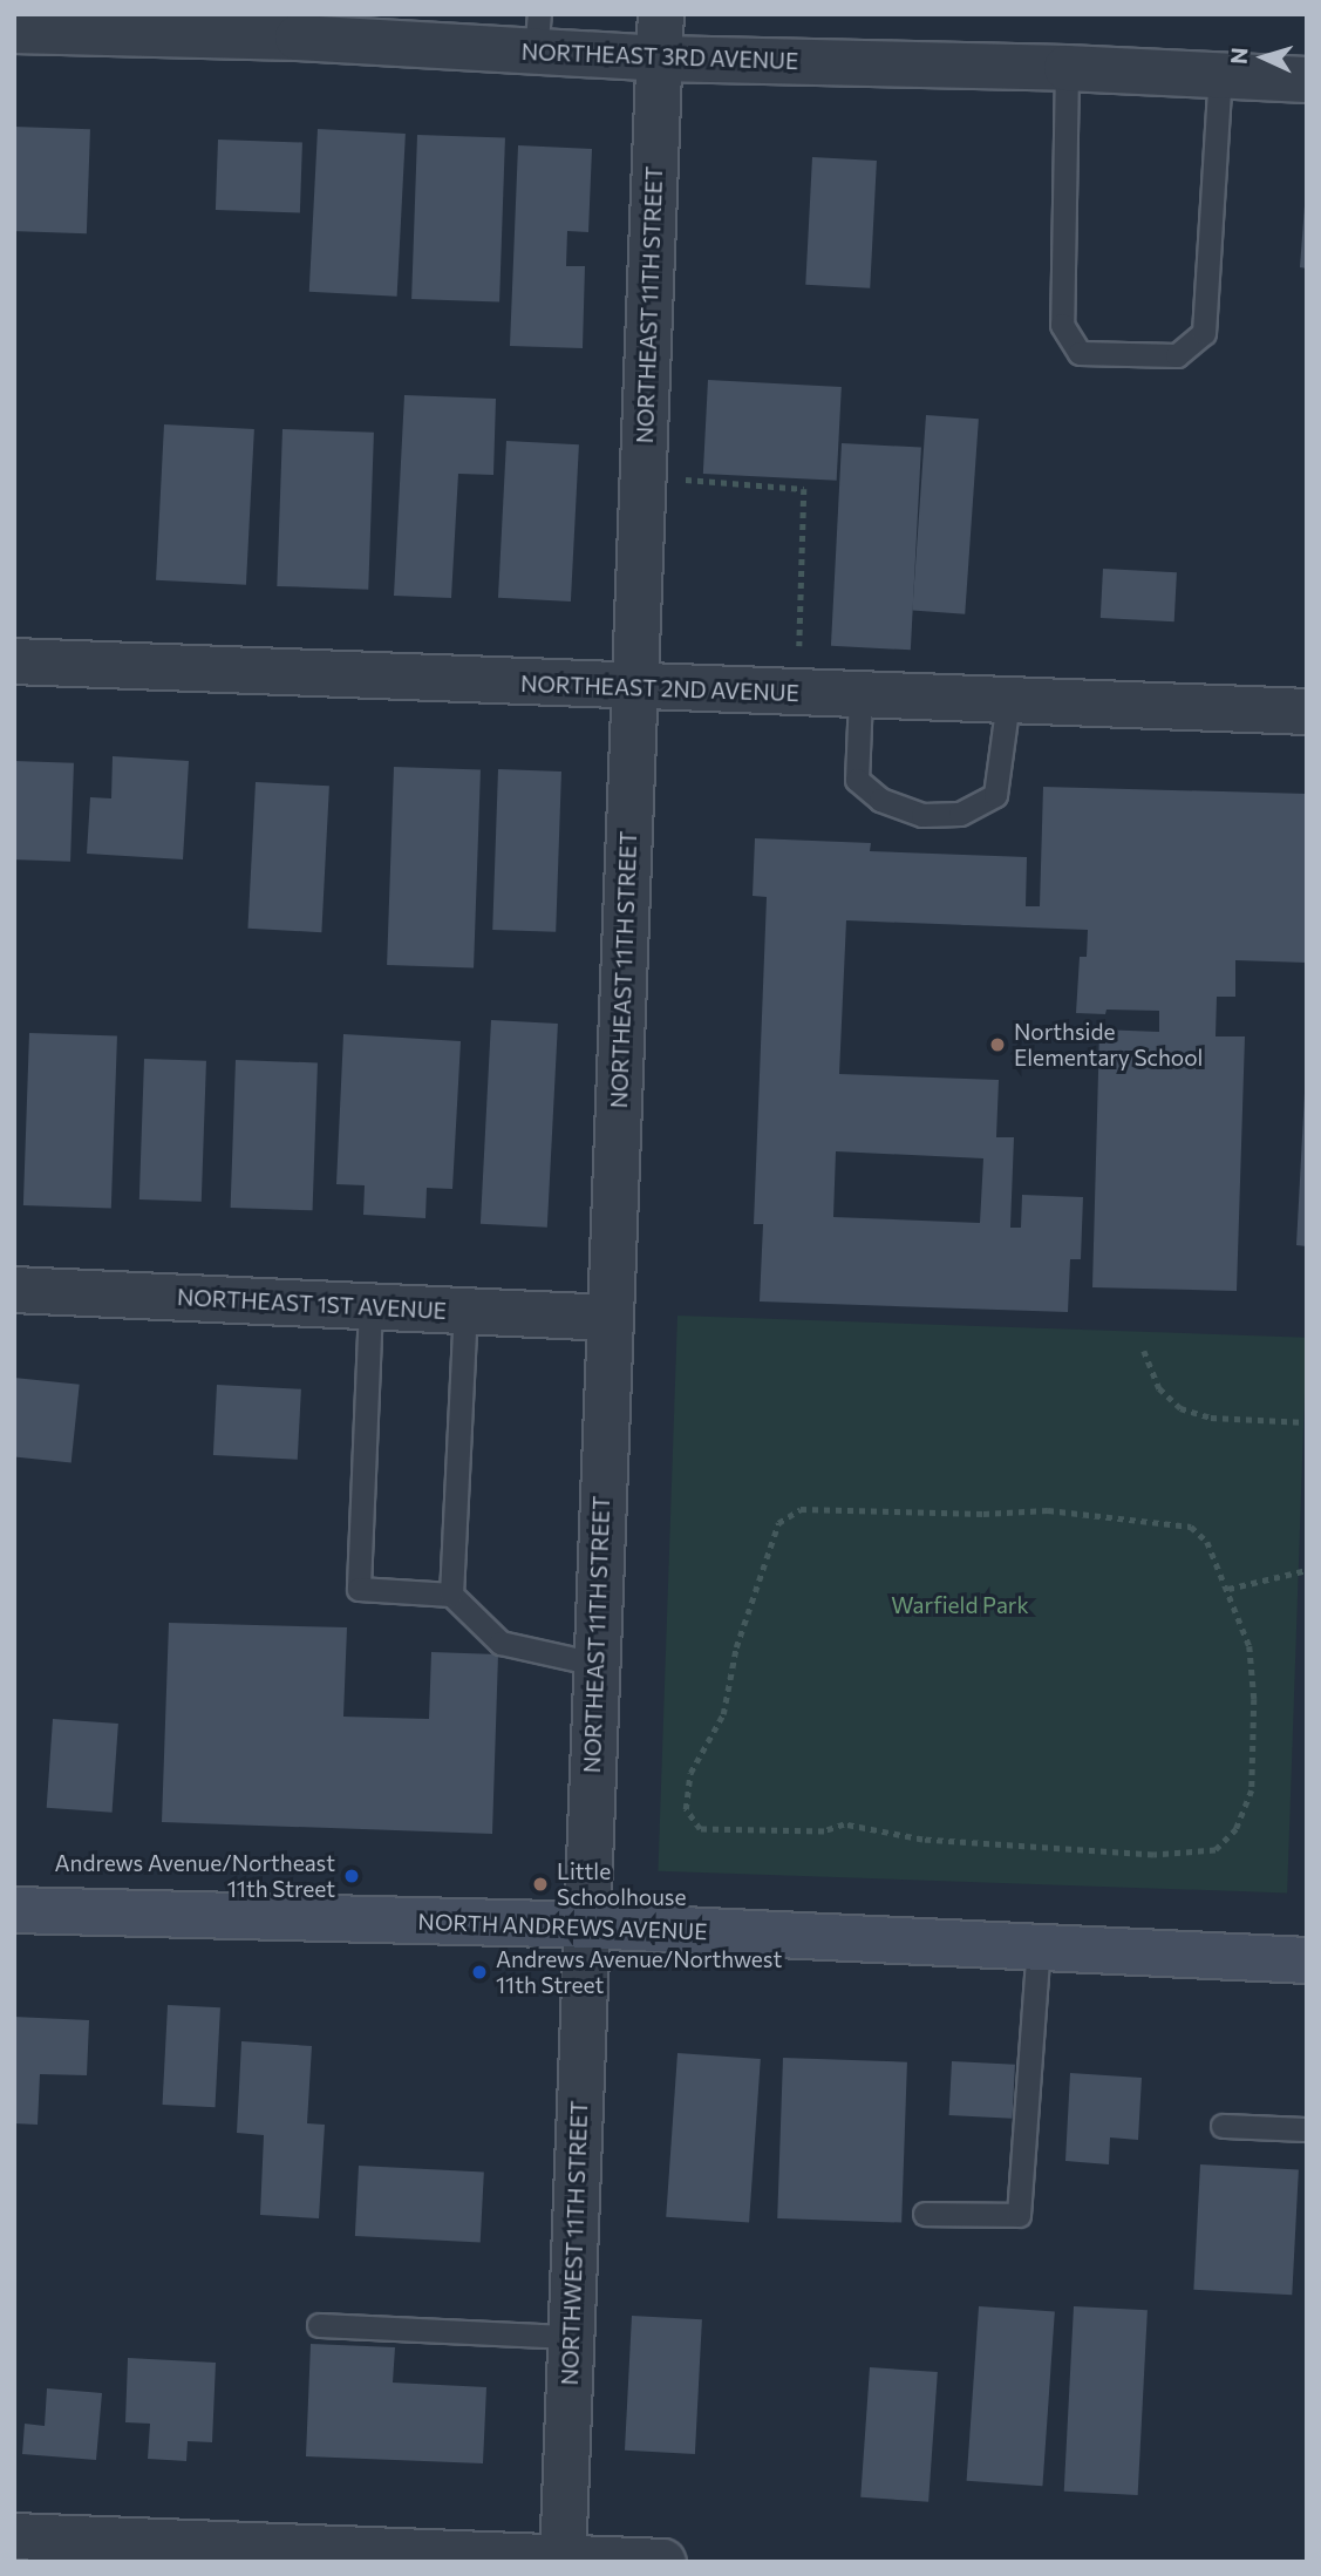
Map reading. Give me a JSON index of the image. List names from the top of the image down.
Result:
{
  "streets": {
    "main road": ["NORTH ANDREWS AVENUE"],
    "street": [
      "NORTHEAST 3RD AVENUE",
      "NORTHEAST 11TH STREET",
      "NORTHEAST 2ND AVENUE",
      "NORTHEAST 1ST AVENUE",
      "NORTHWEST 11TH STREET"
    ]
  },
  "crossings": [
    ["NORTHEAST 3RD AVENUE", "NORTHEAST 11TH STREET"],
    ["NORTHEAST 11TH STREET", "NORTHEAST 2ND AVENUE"],
    ["NORTHEAST 11TH STREET", "NORTHEAST 1ST AVENUE"],
    ["NORTHEAST 11TH STREET", "NORTH ANDREWS AVENUE"],
    ["NORTHEAST 11TH STREET", "NORTHWEST 11TH STREET"],
    ["NORTH ANDREWS AVENUE", "NORTHWEST 11TH STREET"]
  ],
  "parks": ["Warfield Park"],
  "places": [
    "Northside Elementary School",
    "Andrews Avenue/Northeast 11th Street",
    "Little Schoolhouse",
    "Andrews Avenue/Northwest 11th Street"
  ],
  "north": "left"
}
